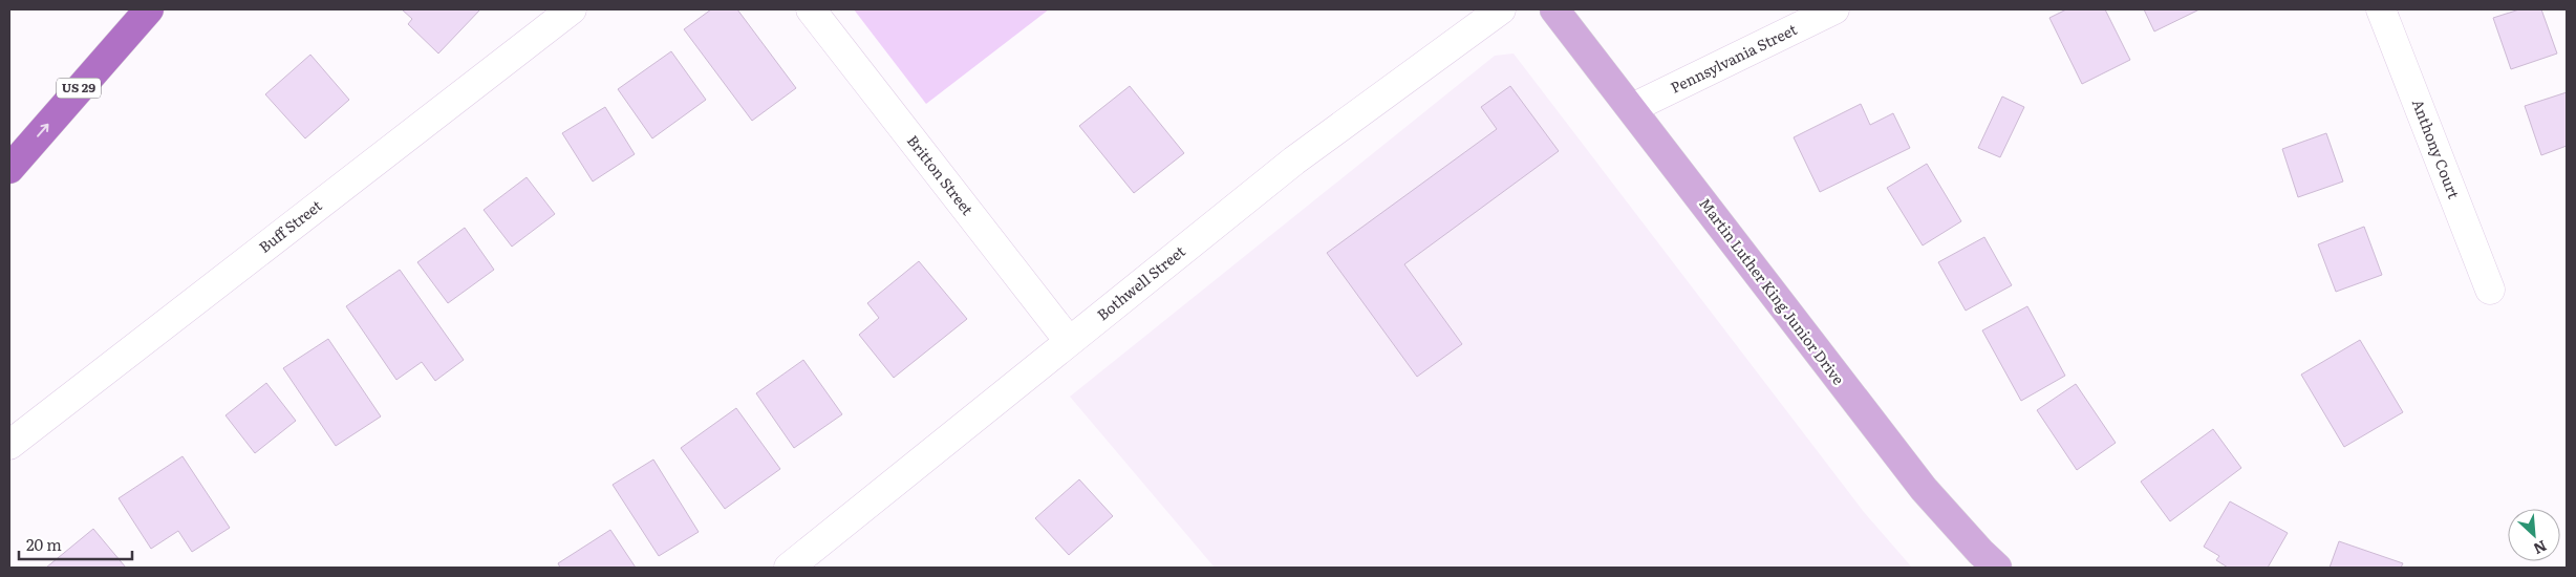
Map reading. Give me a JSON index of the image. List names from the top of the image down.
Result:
{
  "streets": {
    "highway": ["US 29"],
    "main road": ["Martin Luther King Junior Drive"],
    "street": [
      "Pennsylvania Street",
      "Anthony Court",
      "Britton Street",
      "Buff Street",
      "Bothwell Street"
    ]
  },
  "crossings": [
    ["Pennsylvania Street", "Martin Luther King Junior Drive"],
    ["Britton Street", "Bothwell Street"]
  ],
  "scale_bar": "20 m",
  "north": "bottom right"
}
